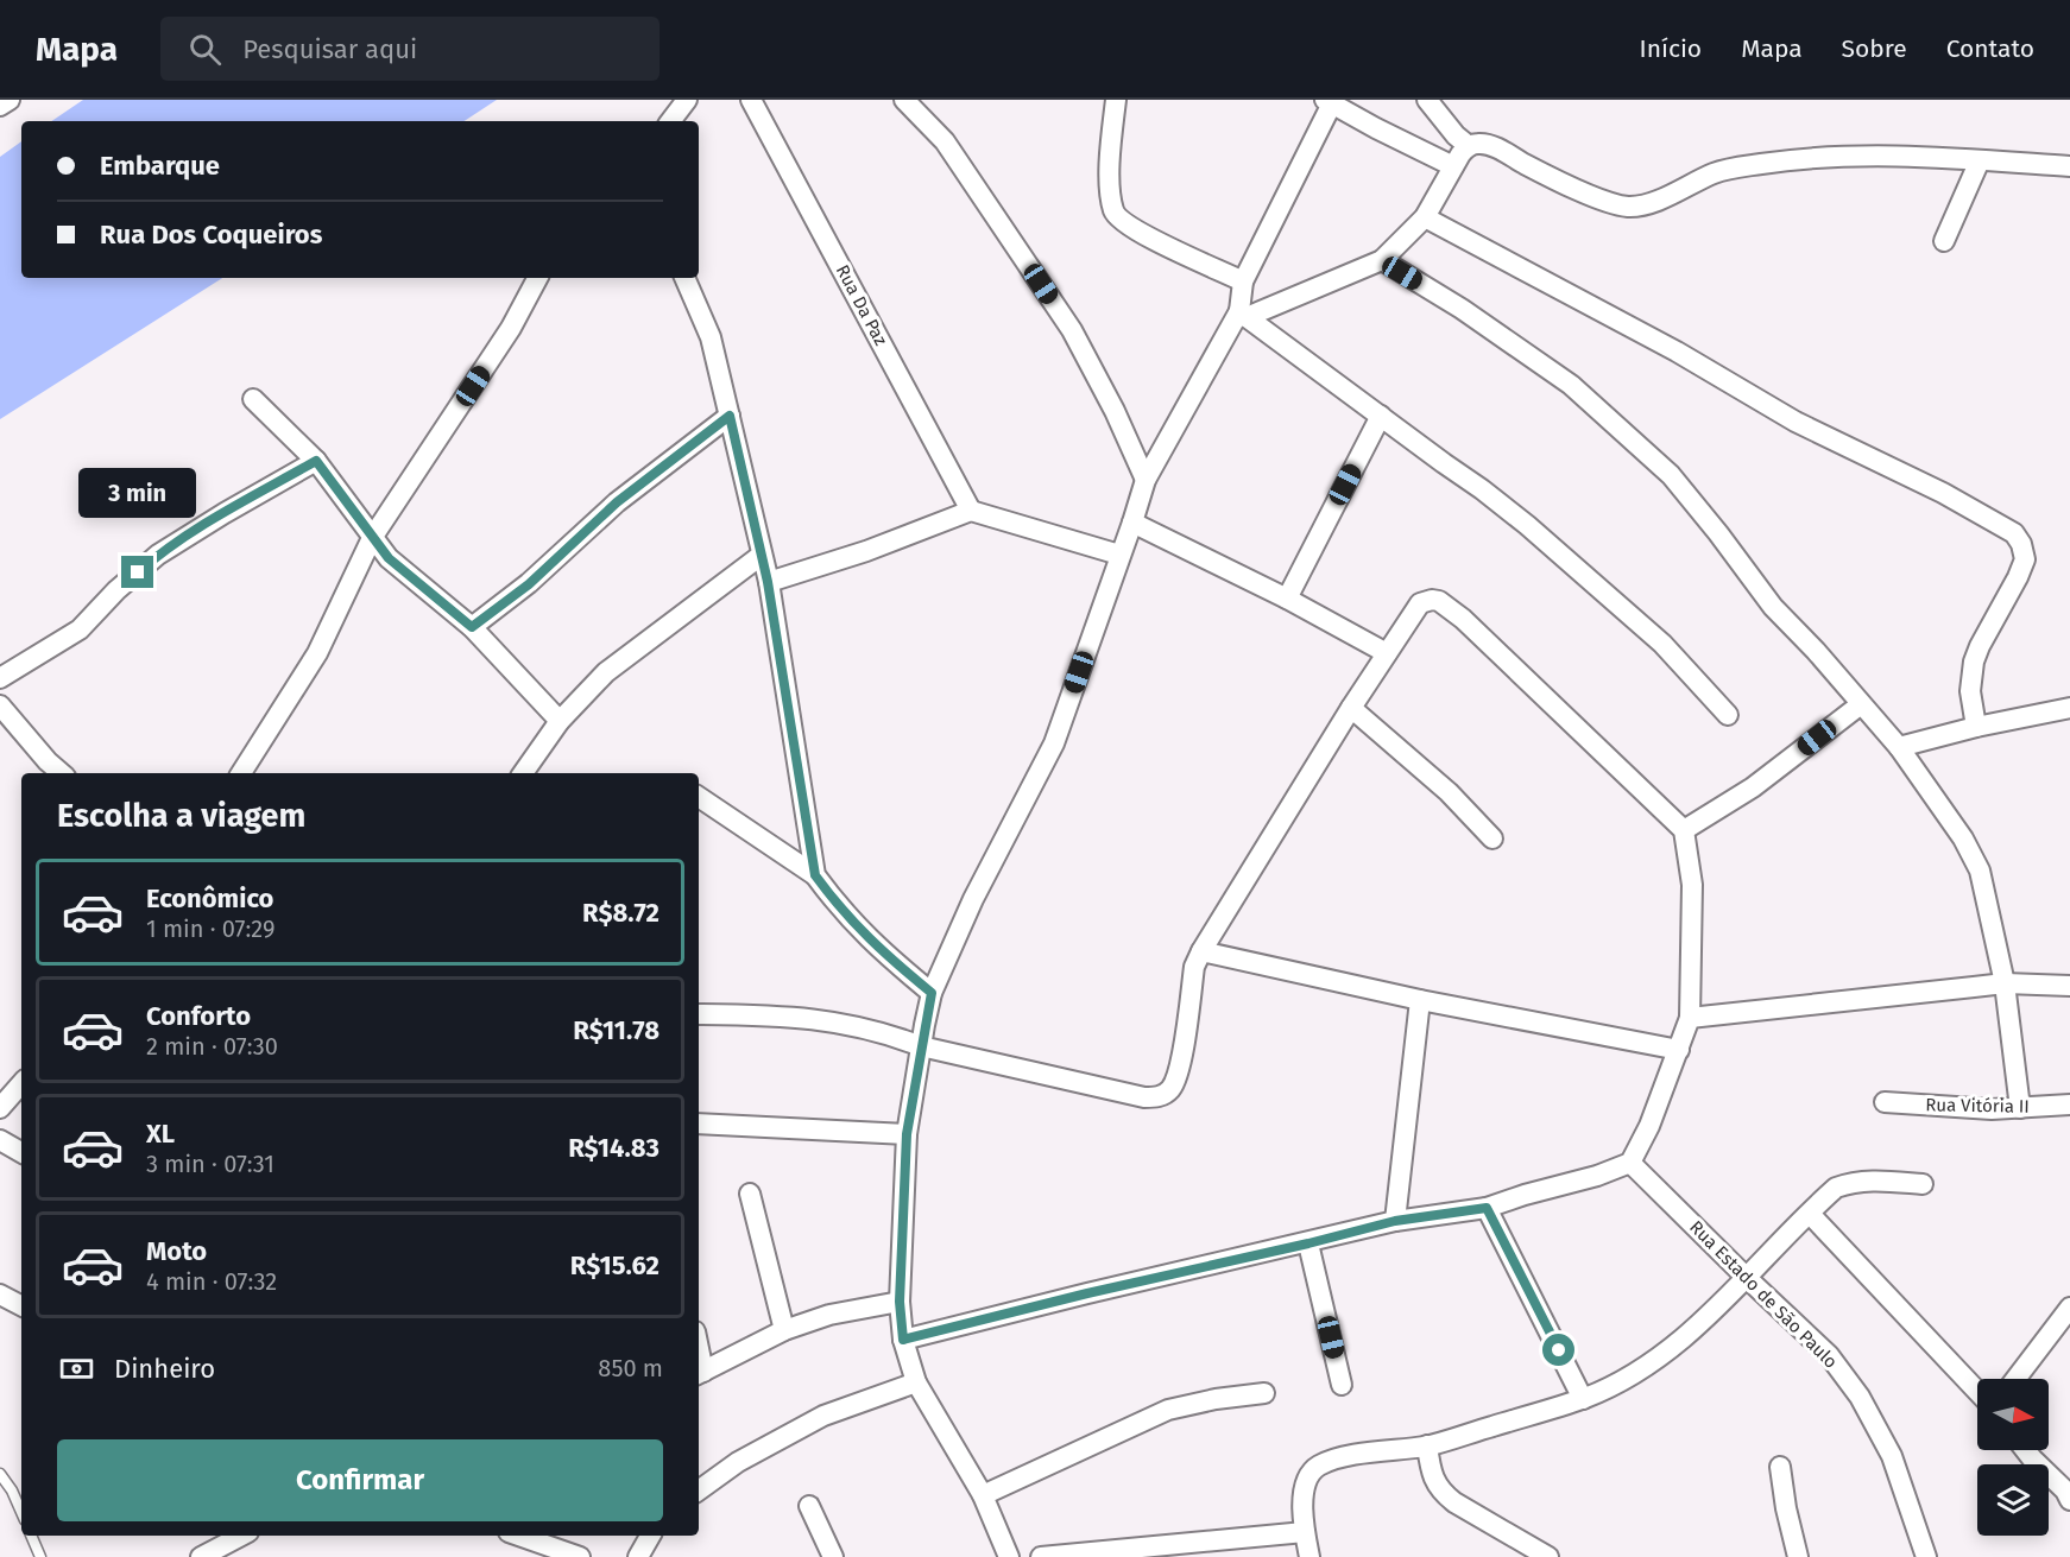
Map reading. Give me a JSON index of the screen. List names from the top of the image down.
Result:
{
  "streets": {
    "street": ["Rua Da Paz", "Rua Vitória II", "Rua Estado de São Paulo"]
  },
  "north": "right",
  "page": {
    "header": "Mapa",
    "search": "Pesquisar aqui",
    "nav": [
      "Início",
      "Mapa",
      "Sobre",
      "Contato"
    ],
    "banner": ["Embarque", "Rua Dos Coqueiros"],
    "bubble": "3 min",
    "heading": "Escolha a viagem",
    "list": [
      {
        "name": "Econômico",
        "note": "1 min · 07:29",
        "value": "R$8.72"
      },
      {
        "name": "Conforto",
        "note": "2 min · 07:30",
        "value": "R$11.78"
      },
      {
        "name": "XL",
        "note": "3 min · 07:31",
        "value": "R$14.83"
      },
      {
        "name": "Moto",
        "note": "4 min · 07:32",
        "value": "R$15.62"
      }
    ],
    "pay": ["Dinheiro", "850 m"],
    "buttons": "Confirmar"
  }
}
